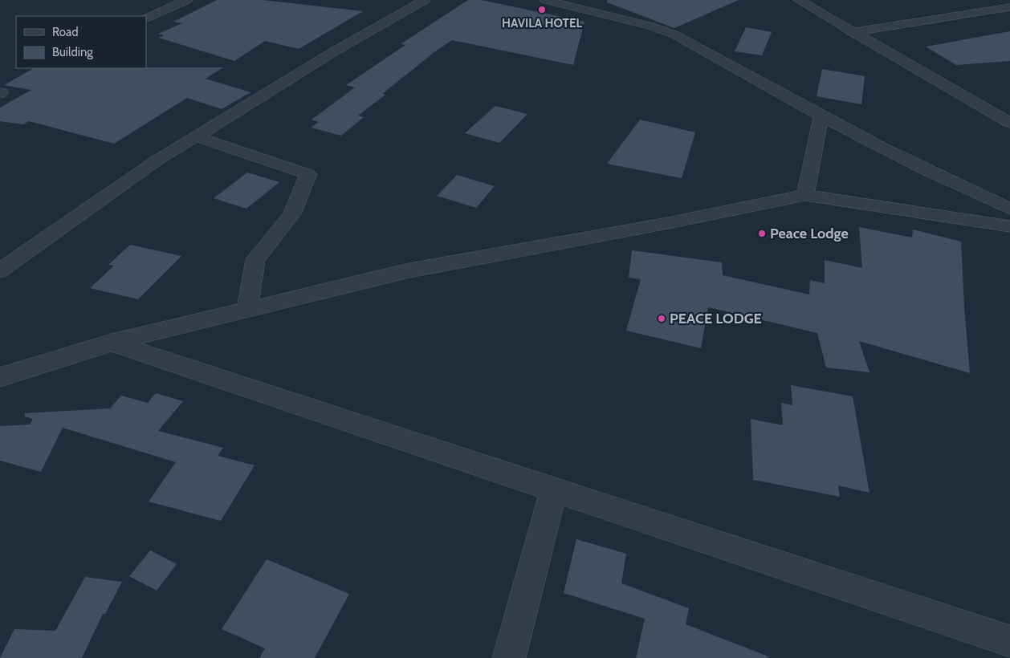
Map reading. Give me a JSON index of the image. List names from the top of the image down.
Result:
{
  "places": ["HAVILA HOTEL", "Peace Lodge", "PEACE LODGE"],
  "legend": ["Road", "Building"]
}
